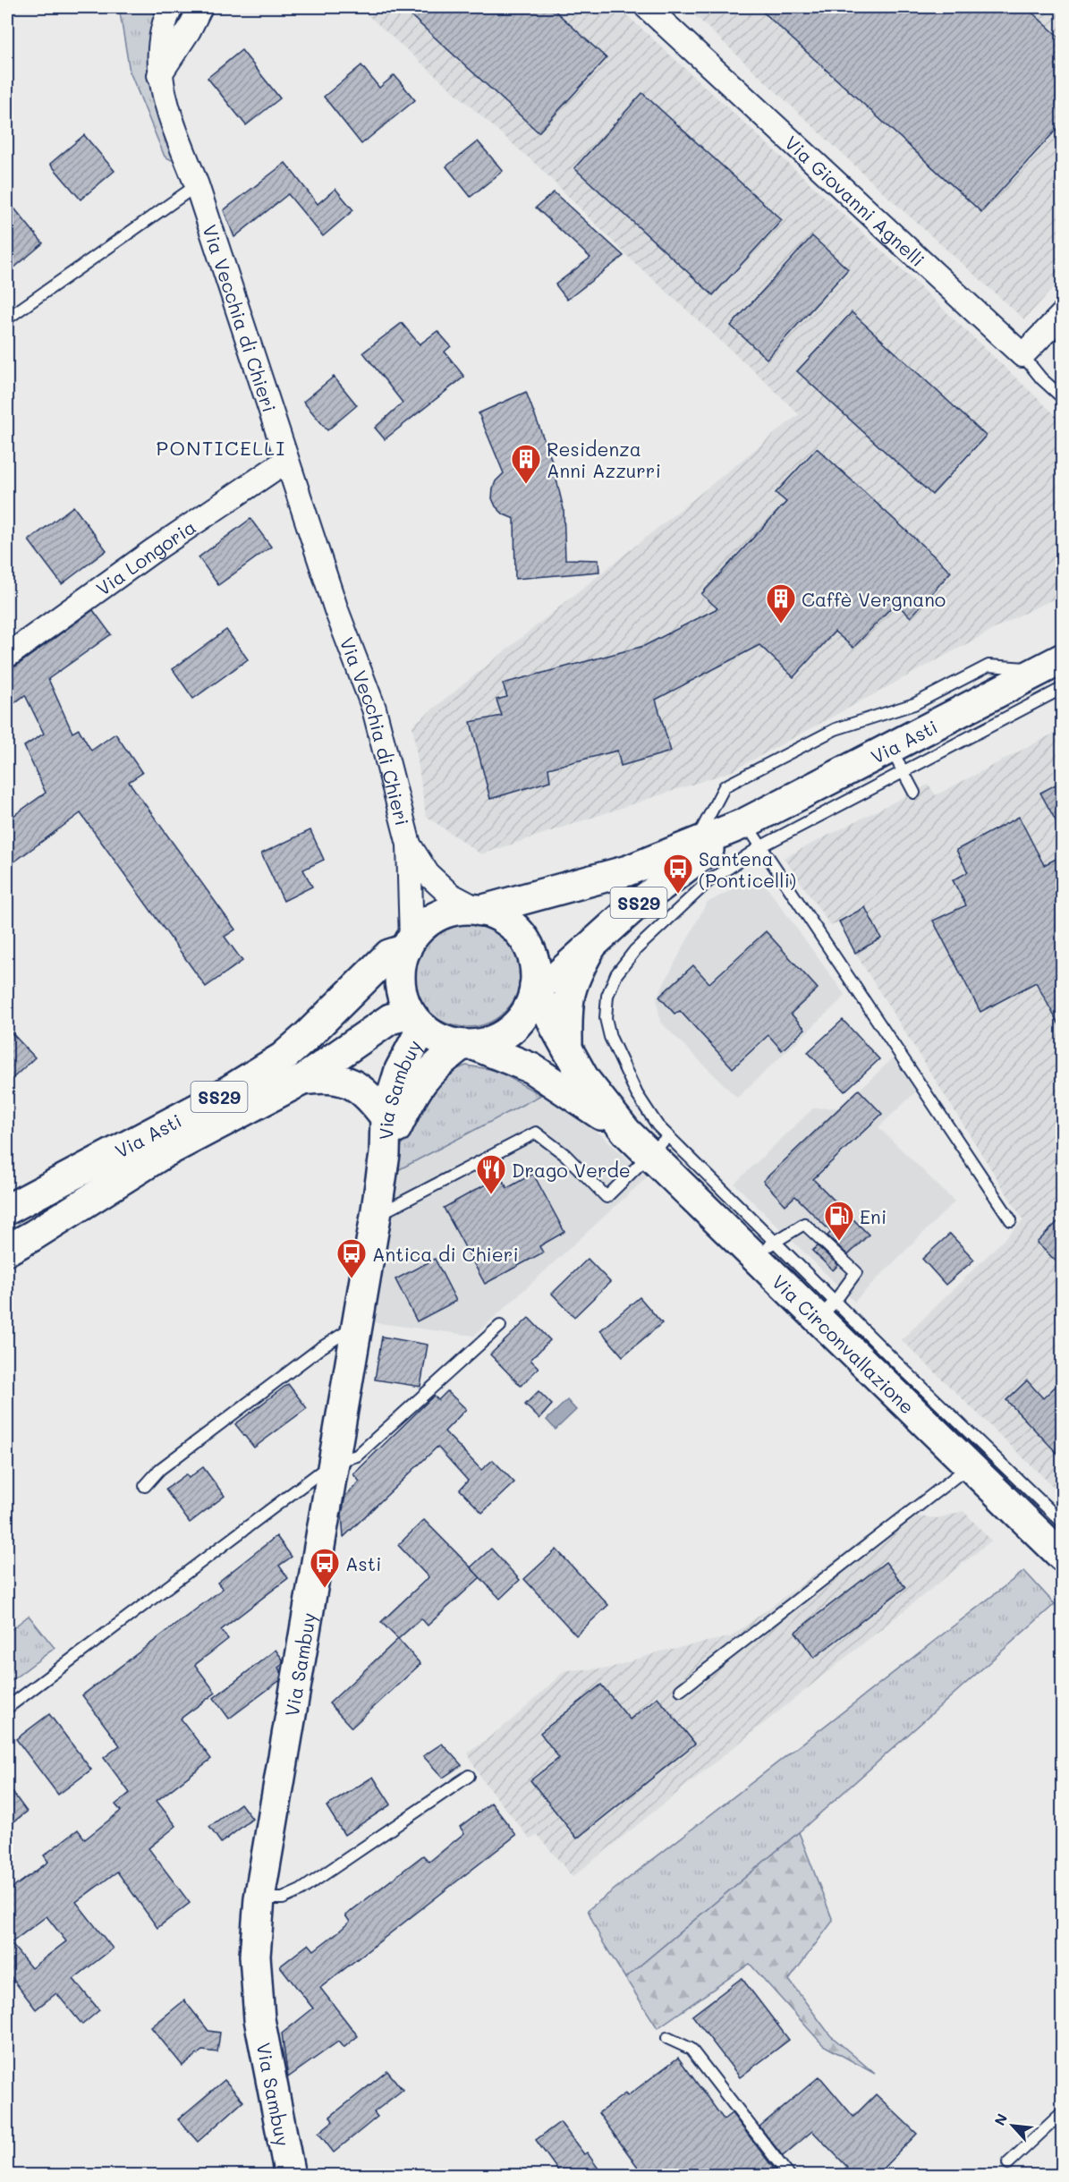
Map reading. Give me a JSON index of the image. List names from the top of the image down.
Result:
{
  "streets": {
    "main road": [
      "Via Asti",
      "SS29",
      "Via Sambuy",
      "Via Circonvallazione"
    ],
    "street": ["Via Giovanni Agnelli", "Via Vecchia di Chieri", "Via Longoria"]
  },
  "crossings": [
    ["Via Vecchia di Chieri", "Via Longoria"],
    ["Via Vecchia di Chieri", "Via Asti"],
    ["Via Vecchia di Chieri", "Via Sambuy"],
    ["Via Vecchia di Chieri", "Via Circonvallazione"],
    ["Via Asti", "Via Sambuy"],
    ["Via Asti", "Via Circonvallazione"],
    ["Via Sambuy", "Via Circonvallazione"]
  ],
  "districts": ["PONTICELLI"],
  "places": {
    "building": ["Residenza Anni Azzurri", "Caffè Vergnano"],
    "bus stop": ["Santena (Ponticelli)", "Antica di Chieri", "Asti"],
    "restaurant": ["Drago Verde"],
    "fuel station": ["Eni"]
  },
  "north": "top left"
}
